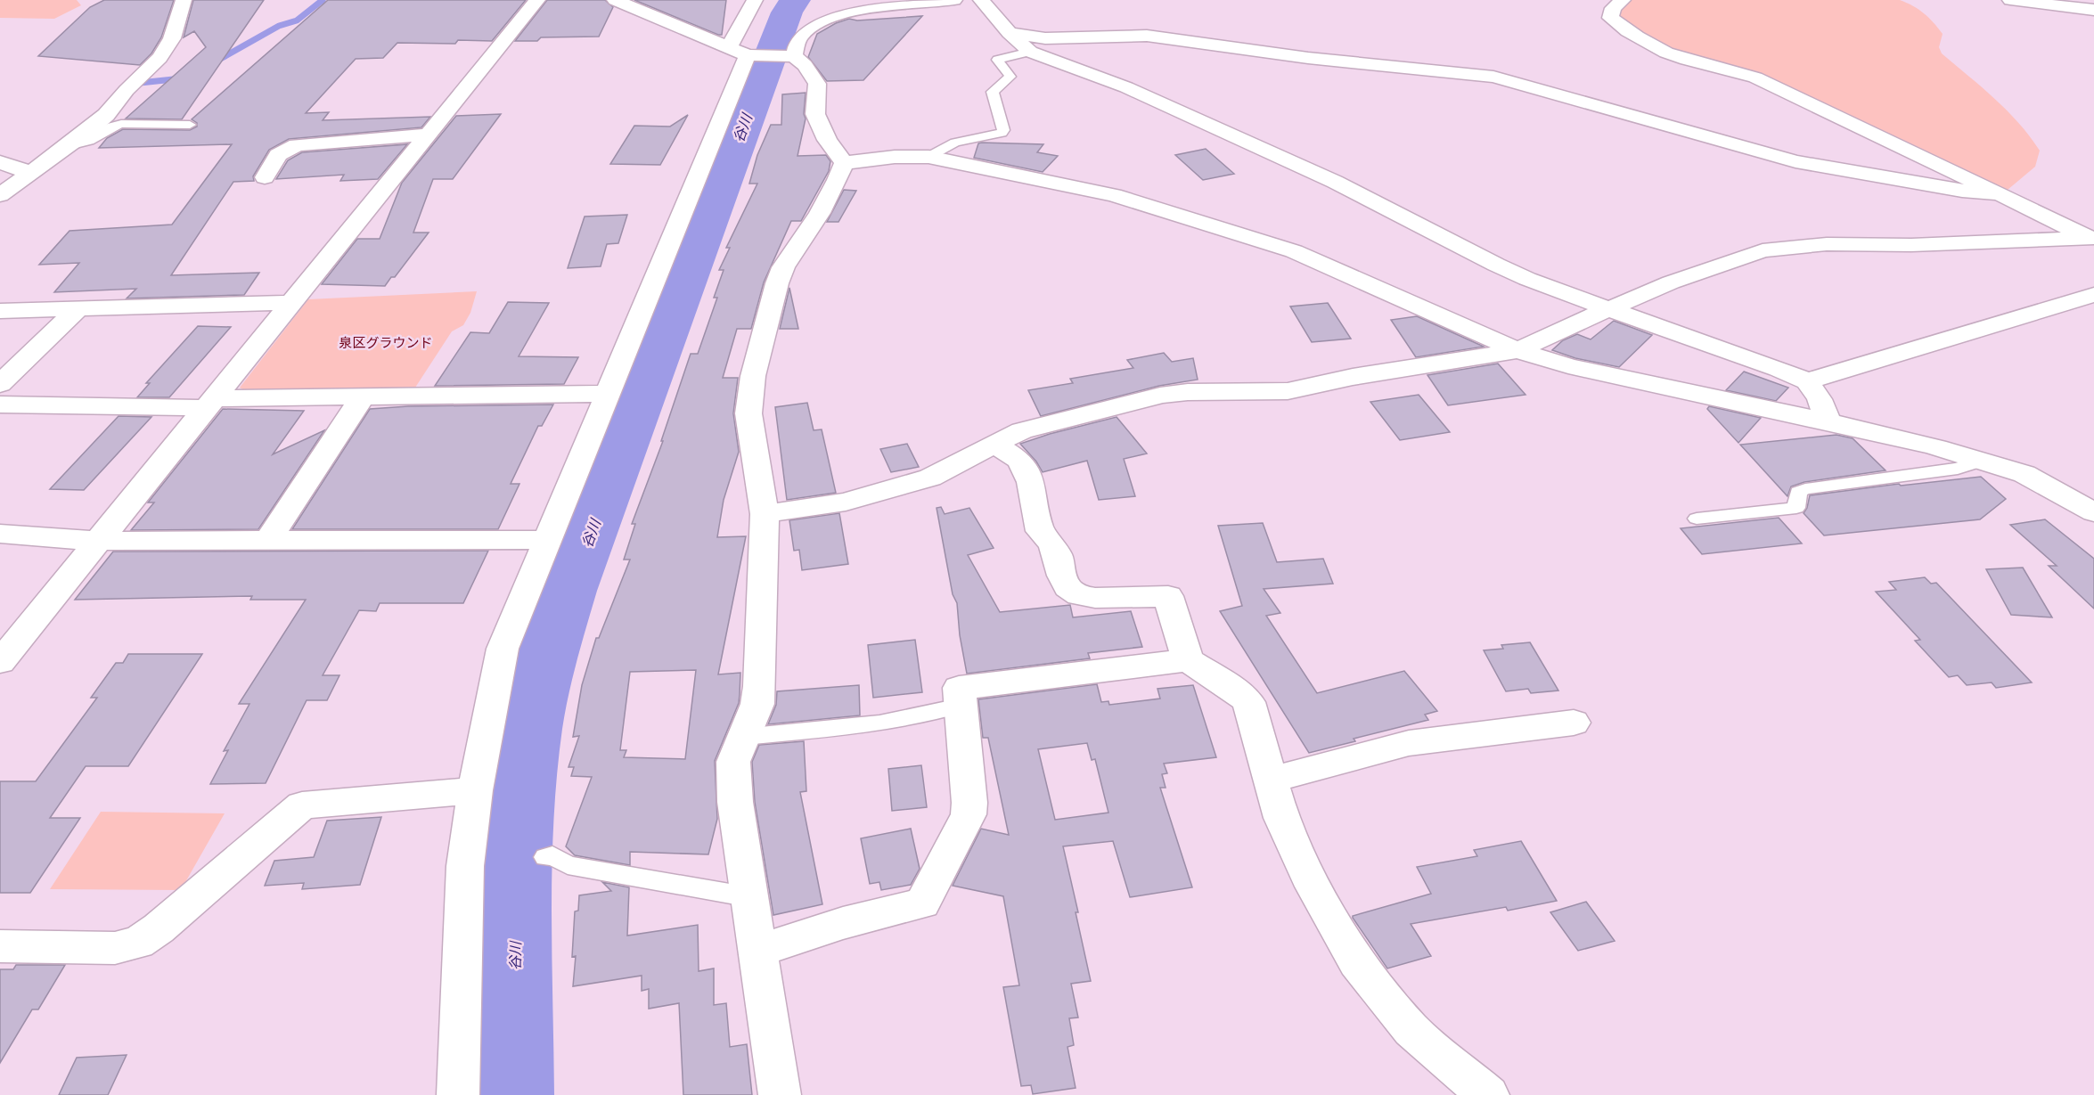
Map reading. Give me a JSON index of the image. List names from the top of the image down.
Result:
{
  "water": ["谷川"],
  "parks": ["泉区グラウンド"]
}
